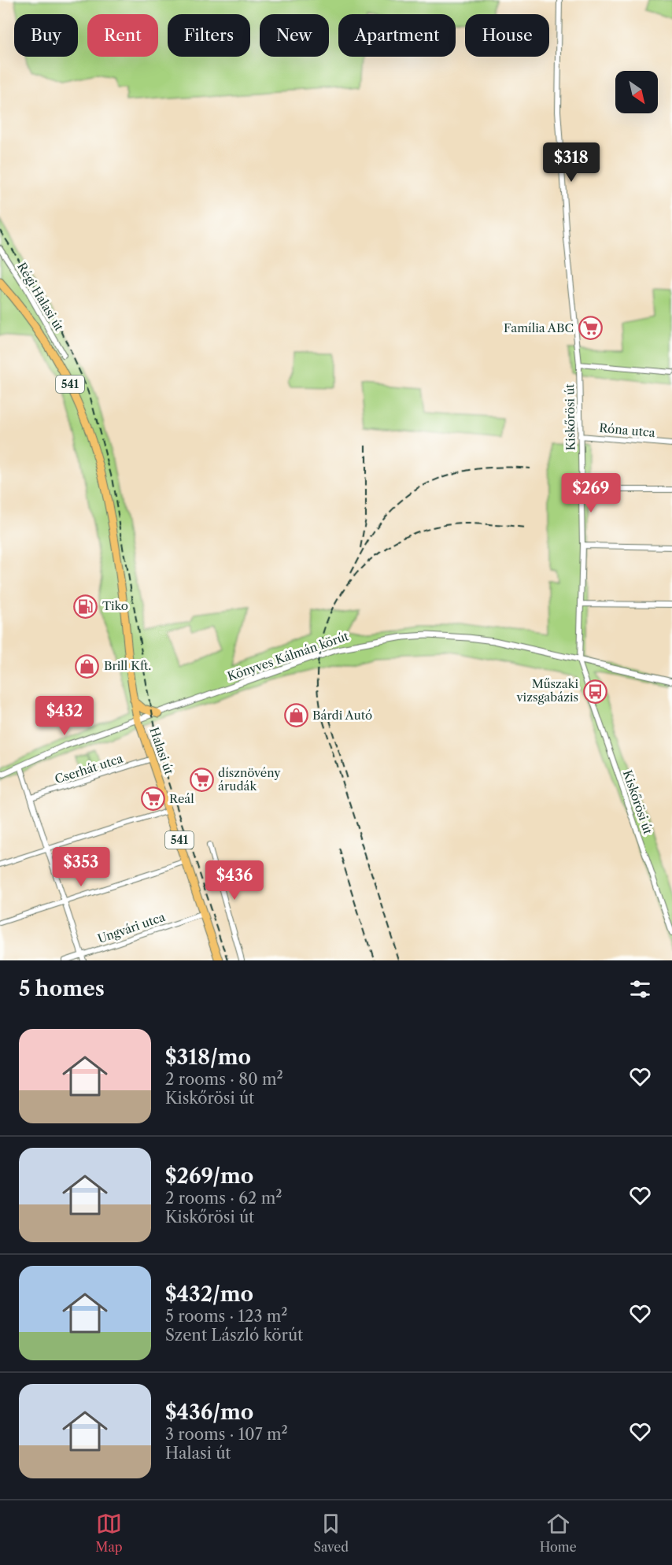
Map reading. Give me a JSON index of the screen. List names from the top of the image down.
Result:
{
  "streets": {
    "main road": ["541", "Halasi út"],
    "street": [
      "Régi Halasi út",
      "Kiskőrösi út",
      "Róna utca",
      "Könyves Kálmán körút",
      "Cserhát utca",
      "Ungvári utca"
    ]
  },
  "crossings": [
    ["Kiskőrösi út", "Róna utca"],
    ["Kiskőrösi út", "Könyves Kálmán körút"],
    ["Könyves Kálmán körút", "Halasi út"],
    ["Halasi út", "Cserhát utca"],
    ["Halasi út", "Ungvári utca"]
  ],
  "places": {
    "supermarket": ["Família ABC", "dísznövény árudák", "Reál"],
    "fuel station": ["Tiko"],
    "shop": ["Brill Kft.", "Bárdi Autó"],
    "bus stop": ["Műszaki vizsgabázis"]
  },
  "north": "bottom right",
  "page": {
    "chip": [
      "Buy",
      "Rent",
      "Filters",
      "New",
      "Apartment",
      "House"
    ],
    "price": [
      "$318",
      "$269",
      "$432",
      "$353",
      "$436"
    ],
    "heading": "5 homes",
    "list": [
      {
        "name": "$318/mo",
        "note": "2 rooms · 80 m² · Kiskőrösi út"
      },
      {
        "name": "$269/mo",
        "note": "2 rooms · 62 m² · Kiskőrösi út"
      },
      {
        "name": "$432/mo",
        "note": "5 rooms · 123 m² · Szent László körút"
      },
      {
        "name": "$436/mo",
        "note": "3 rooms · 107 m² · Halasi út"
      }
    ],
    "tabs": ["Map", "Saved", "Home"]
  }
}
